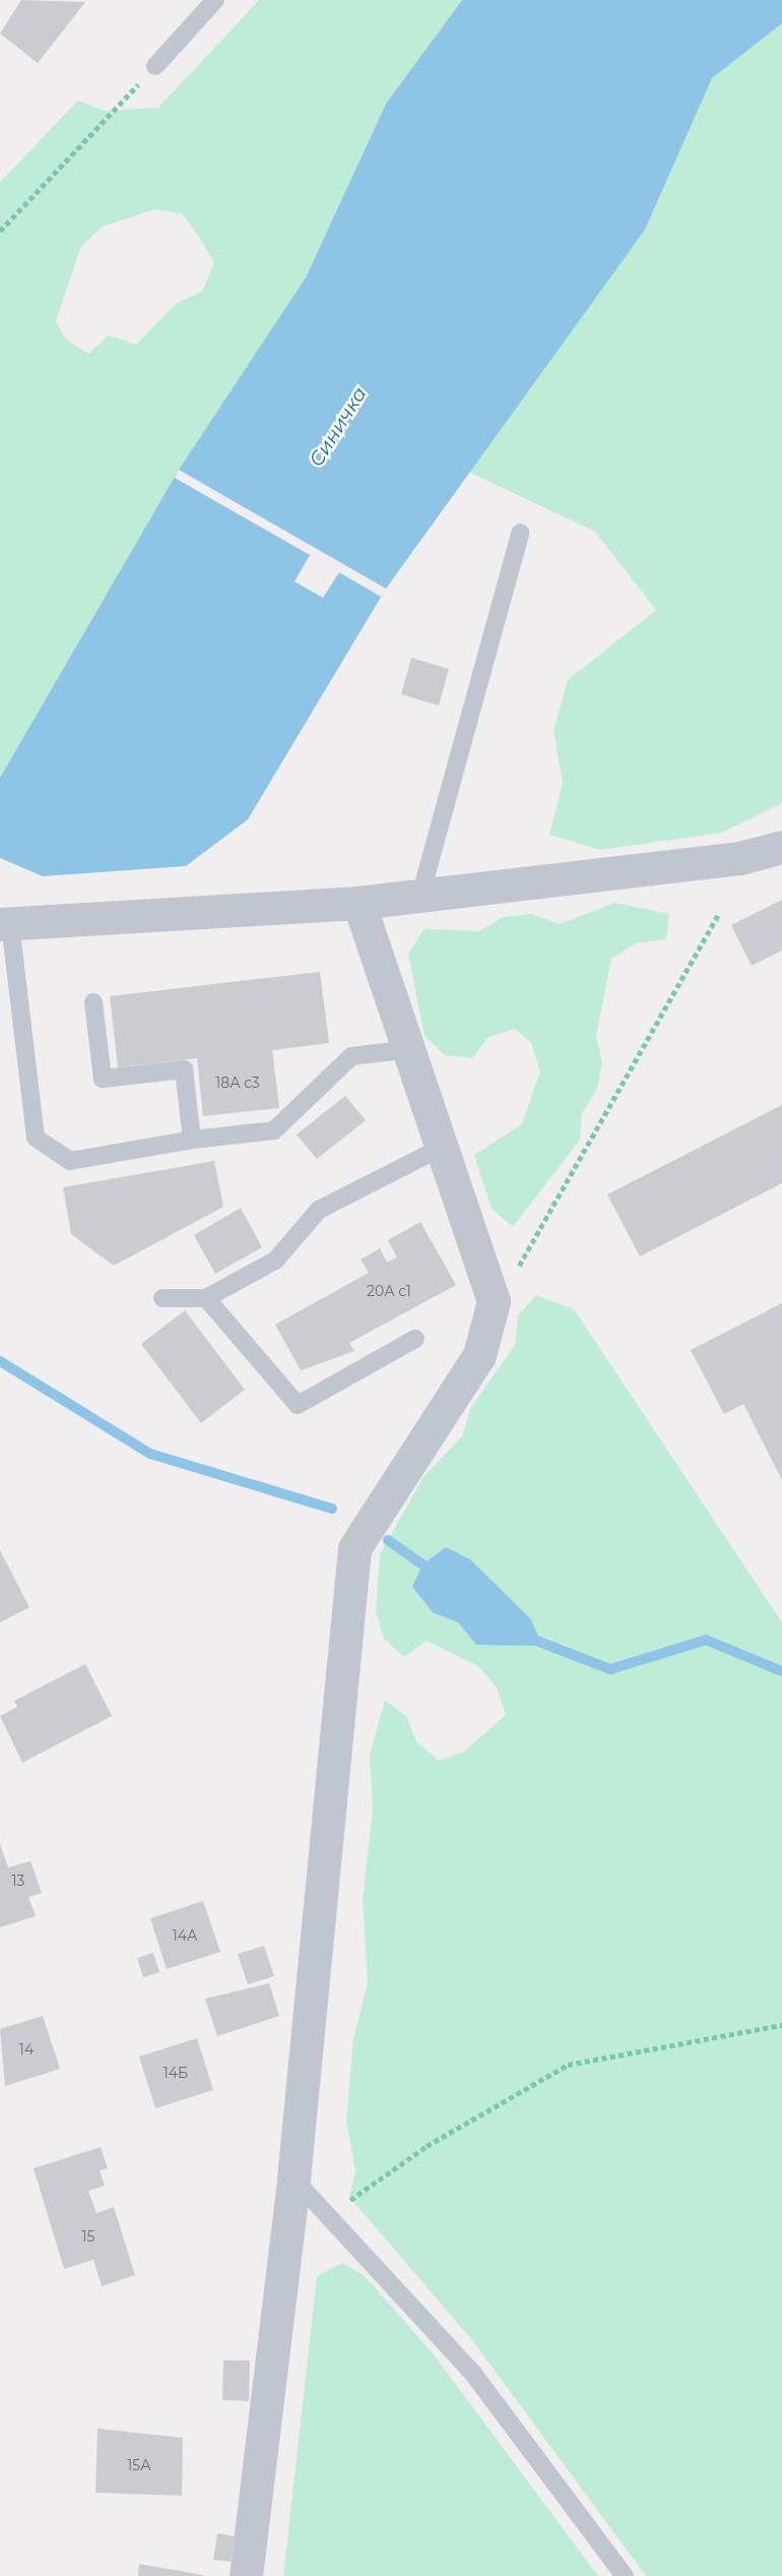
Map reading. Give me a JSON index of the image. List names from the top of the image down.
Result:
{
  "water": ["Синичка"],
  "house_numbers": [
    "18А с3",
    "20А с1",
    "13",
    "14А",
    "14",
    "14Б",
    "15",
    "15А"
  ]
}
